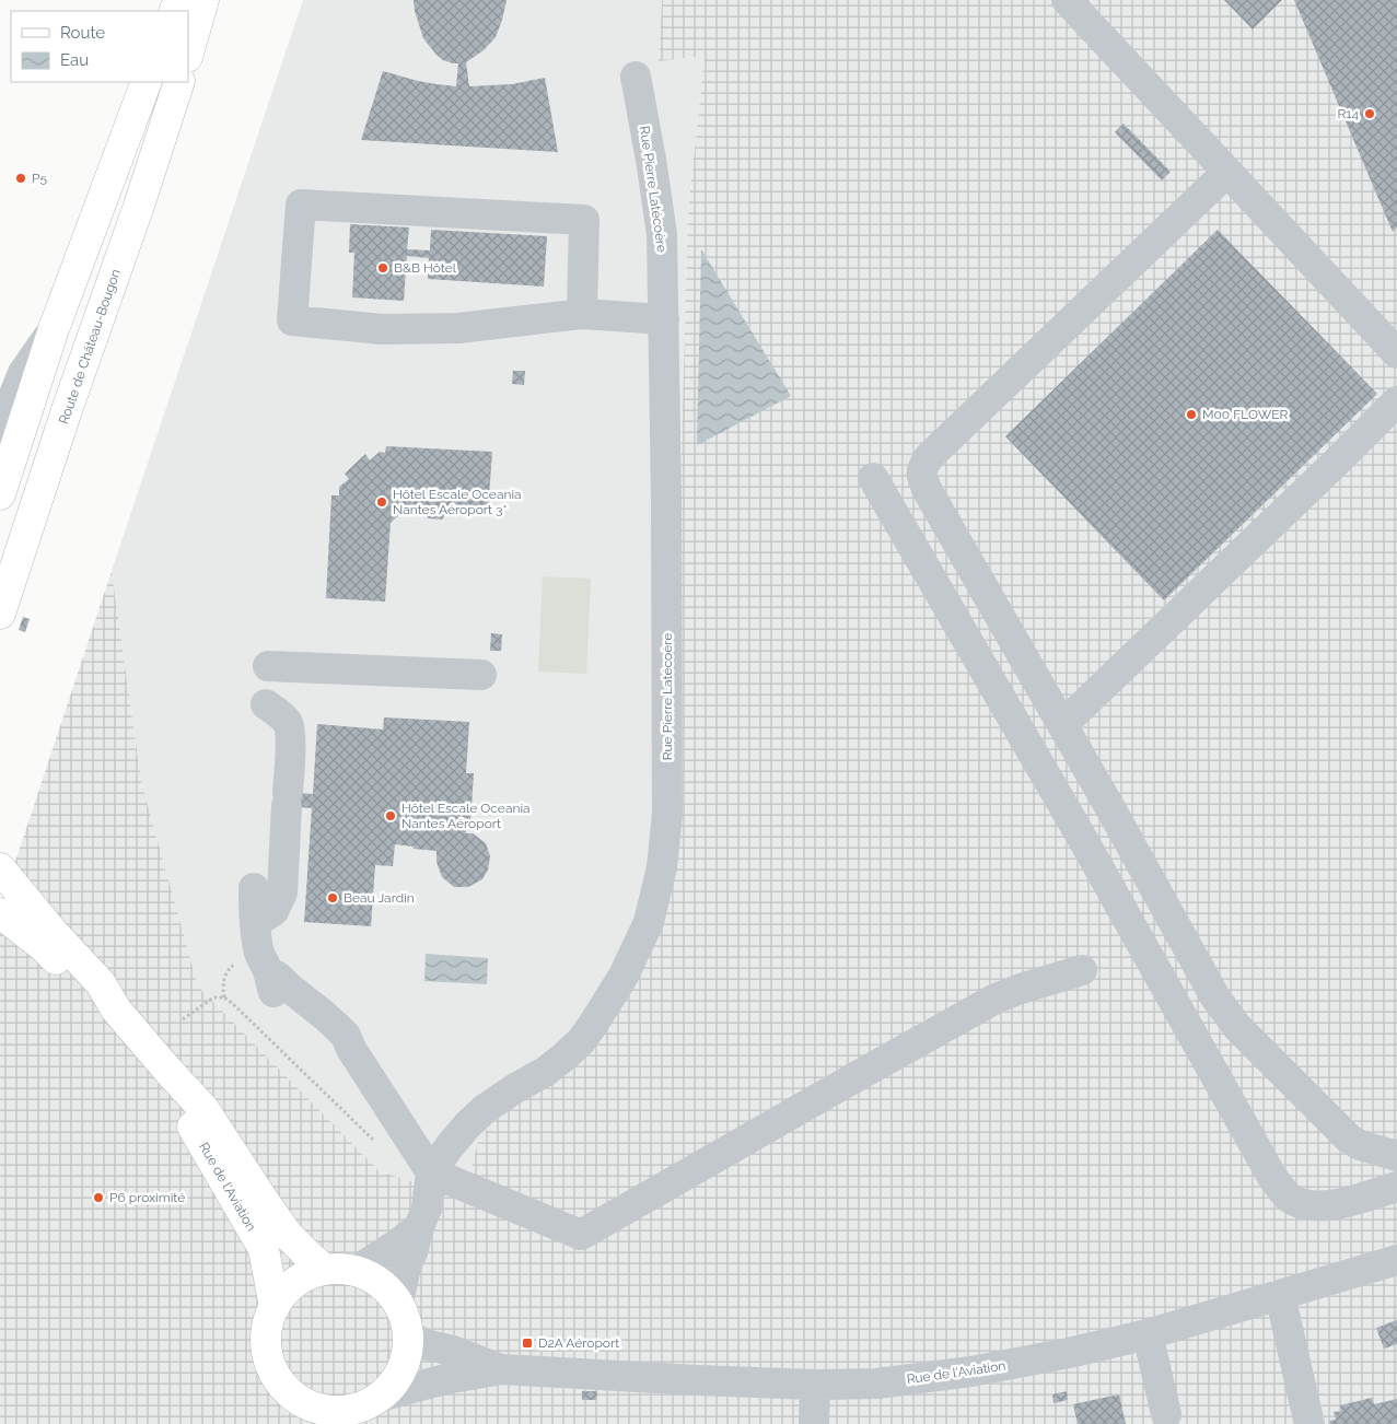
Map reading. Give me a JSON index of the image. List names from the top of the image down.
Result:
{
  "streets": {
    "main road": ["Route de Château-Bougon", "Rue de l'Aviation"],
    "street": ["Rue Pierre Latécoère"]
  },
  "places": {
    "other": [
      "R14",
      "P5",
      "B&B Hôtel",
      "M00 FLOWER",
      "Hôtel Escale Oceania Nantes Aéroport 3*",
      "Hôtel Escale Oceania Nantes Aéroport",
      "Beau Jardin",
      "P6 proximité"
    ],
    "transit": ["D2A Aéroport"]
  },
  "legend": ["Route", "Eau"]
}
